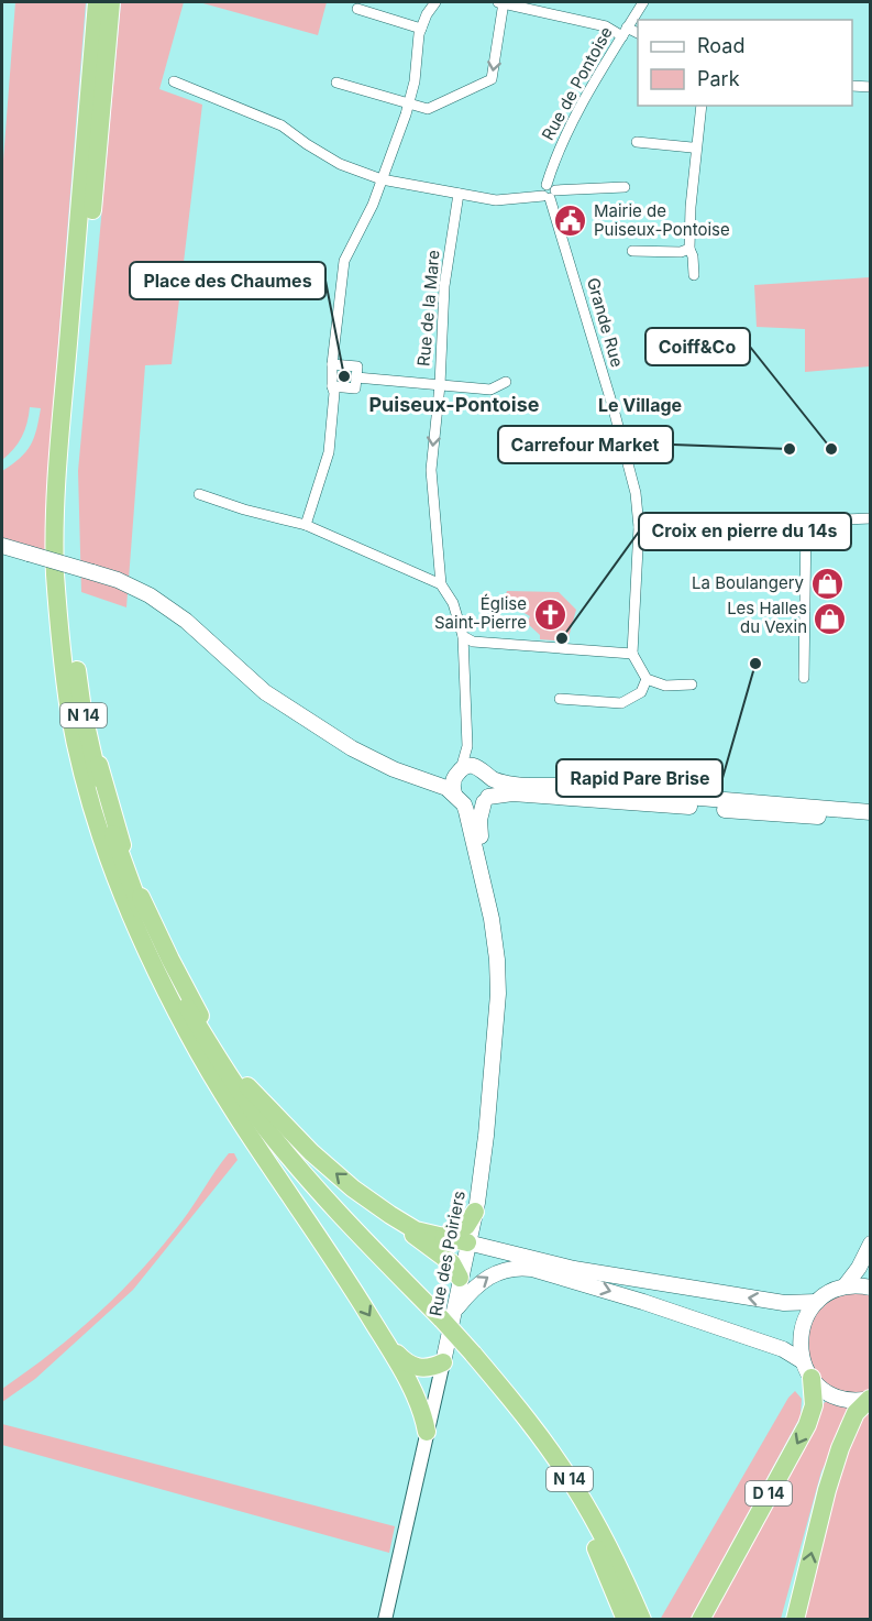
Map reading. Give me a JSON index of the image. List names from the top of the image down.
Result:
{
  "streets": {
    "highway": ["N 14", "D 14"],
    "main road": ["Rue des Poiriers"],
    "street": ["Rue de Pontoise", "Rue de la Mare", "Grande Rue"]
  },
  "crossings": [
    ["Rue de Pontoise", "Grande Rue"],
    ["N 14", "Rue des Poiriers"]
  ],
  "one_way": ["Rue de la Mare"],
  "districts": ["Puiseux-Pontoise", "Le Village"],
  "places": {
    "public building": ["Mairie de Puiseux-Pontoise"],
    "other": [
      "Place des Chaumes",
      "Carrefour Market",
      "Coiff&Co",
      "Croix en pierre du 14s",
      "Rapid Pare Brise"
    ],
    "shop": ["La Boulangery", "Les Halles du Vexin"],
    "church": ["Église Saint-Pierre"]
  },
  "legend": ["Road", "Park"]
}
